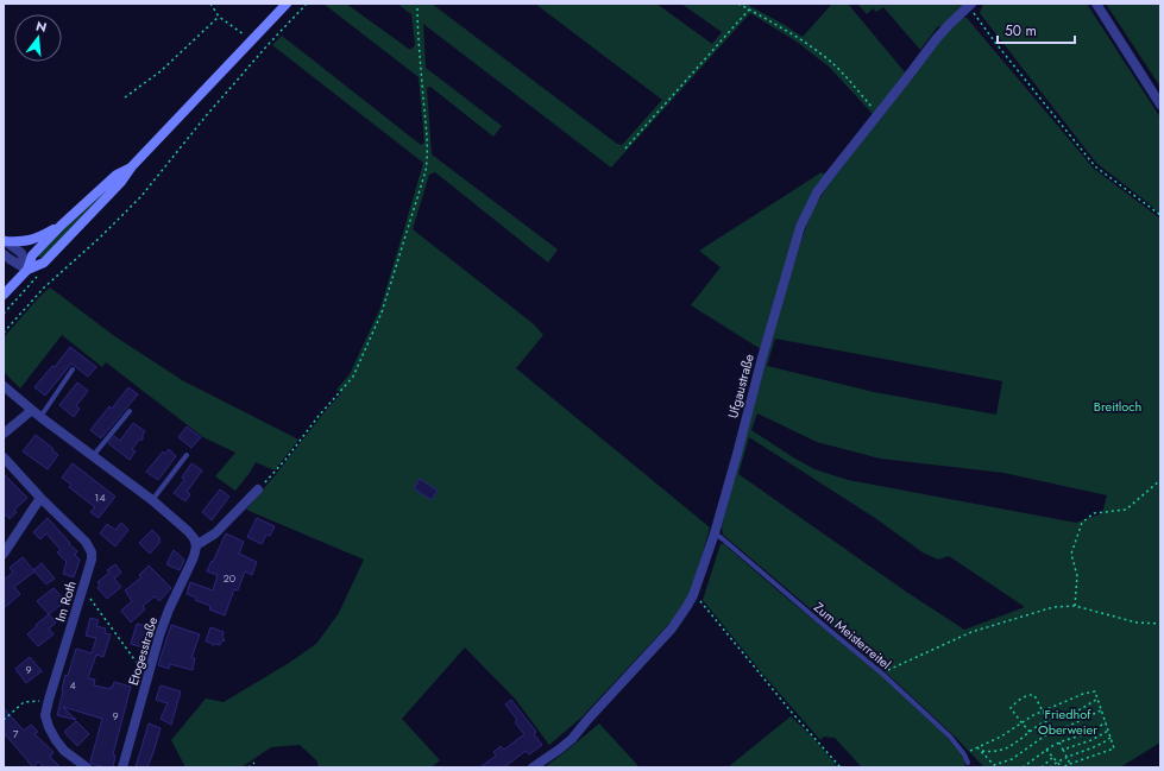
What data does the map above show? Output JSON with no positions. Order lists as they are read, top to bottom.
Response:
{
  "streets": {
    "street": ["Ufgaustraße", "Im Roth", "Etogesstraße"],
    "lane": ["Zum Meisterreitel"]
  },
  "crossings": [
    ["Ufgaustraße", "Zum Meisterreitel"]
  ],
  "parks": ["Breitloch", "Friedhof Oberweier"],
  "house_numbers": [
    "14",
    "20",
    "9",
    "4",
    "9",
    "7"
  ],
  "scale_bar": "50 m",
  "north": "top"
}
